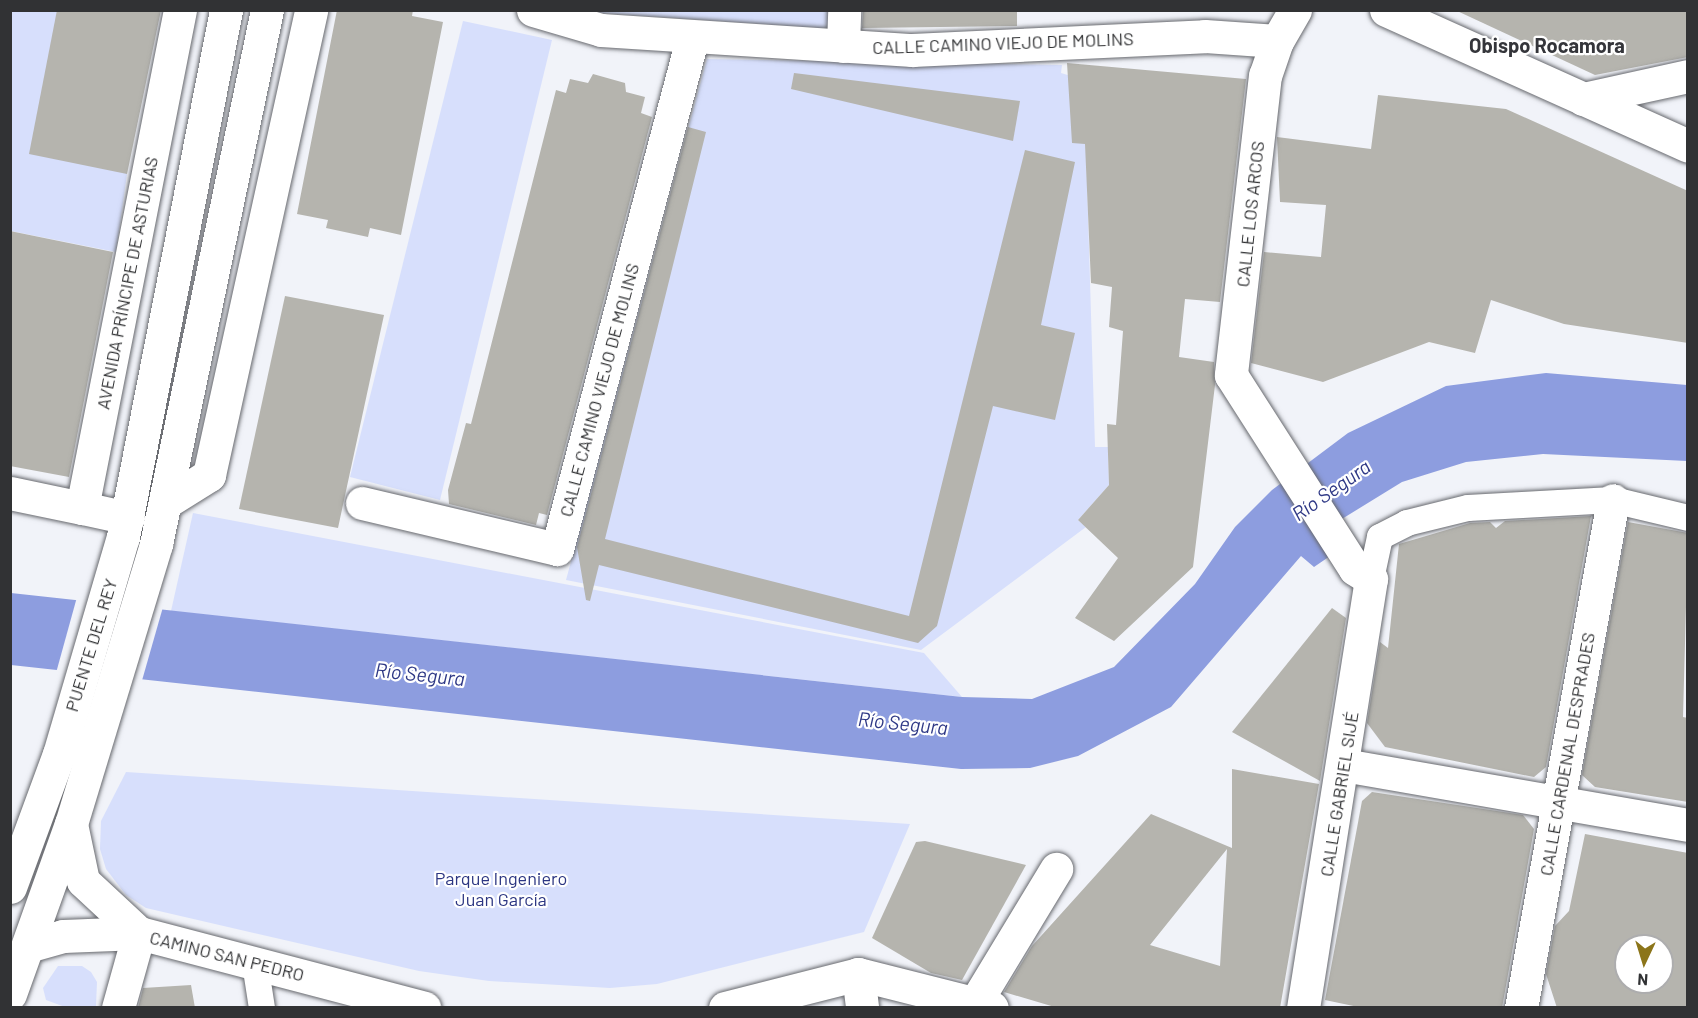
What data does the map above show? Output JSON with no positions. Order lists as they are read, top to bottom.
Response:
{
  "streets": {
    "street": [
      "CALLE CAMINO VIEJO DE MOLINS",
      "CALLE LOS ARCOS",
      "AVENIDA PRÍNCIPE DE ASTURIAS",
      "PUENTE DEL REY",
      "CALLE CARDENAL DESPRADES",
      "CALLE GABRIEL SIJÉ",
      "CAMINO SAN PEDRO"
    ]
  },
  "crossings": [
    ["CALLE CAMINO VIEJO DE MOLINS", "CALLE LOS ARCOS"],
    ["CALLE LOS ARCOS", "CALLE GABRIEL SIJÉ"]
  ],
  "districts": ["Obispo Rocamora"],
  "water": ["Río Segura"],
  "parks": ["Parque Ingeniero Juan García"],
  "north": "bottom"
}
